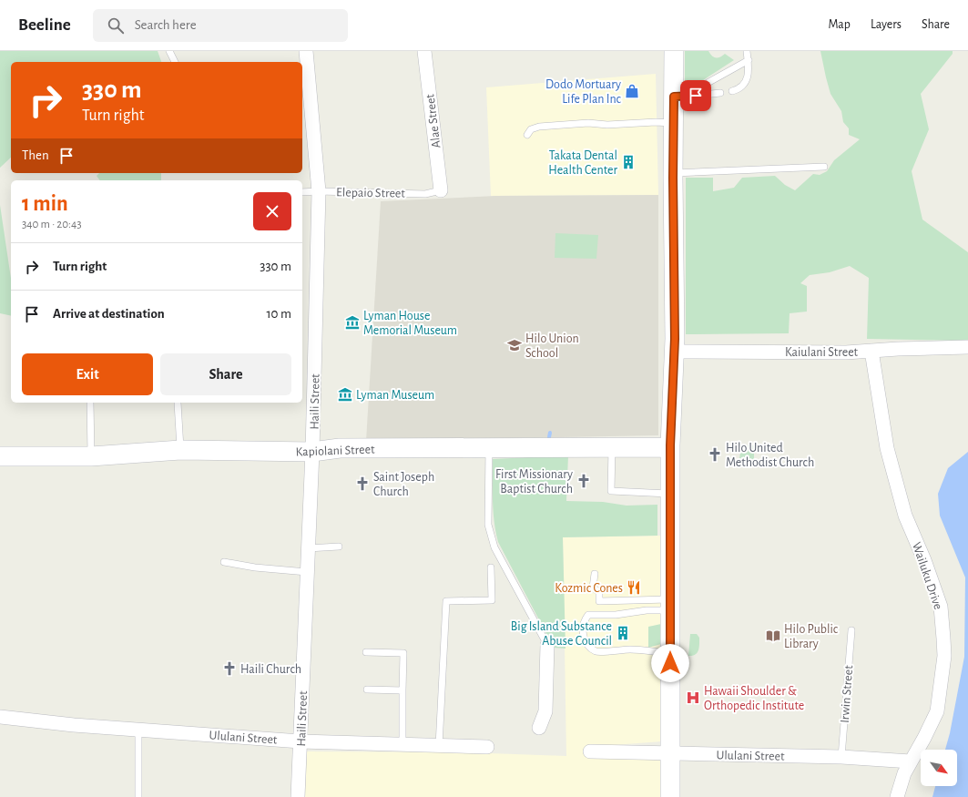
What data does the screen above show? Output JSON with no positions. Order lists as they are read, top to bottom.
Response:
{
  "streets": {
    "main road": ["Kapiolani Street"],
    "street": [
      "Alae Street",
      "Kaiulani Street",
      "Haili Street",
      "Wailuku Drive",
      "Ululani Street"
    ],
    "lane": ["Elepaio Street", "Irwin Street"]
  },
  "crossings": [
    ["Alae Street", "Elepaio Street"],
    ["Elepaio Street", "Haili Street"],
    ["Kaiulani Street", "Wailuku Drive"],
    ["Haili Street", "Kapiolani Street"],
    ["Haili Street", "Ululani Street"],
    ["Wailuku Drive", "Ululani Street"],
    ["Irwin Street", "Ululani Street"]
  ],
  "places": {
    "shop": ["Dodo Mortuary Life Plan Inc"],
    "building": ["Takata Dental Health Center", "Big Island Substance Abuse Council"],
    "museum": ["Lyman House Memorial Museum", "Lyman Museum"],
    "school or university": ["Hilo Union School"],
    "church": [
      "Hilo United Methodist Church",
      "First Missionary Baptist Church",
      "Saint Joseph Church",
      "Haili Church"
    ],
    "restaurant": ["Kozmic Cones"],
    "library": ["Hilo Public Library"],
    "hospital": ["Hawaii Shoulder & Orthopedic Institute"]
  },
  "north": "bottom right",
  "page": {
    "header": "Beeline",
    "search": "Search here",
    "nav": ["Map", "Layers", "Share"],
    "turn": ["330 m", "Turn right"],
    "then": "Then",
    "heading": ["1 min", "340 m · 20:43"],
    "list": [
      {
        "name": "Turn right",
        "value": "330 m"
      },
      {
        "name": "Arrive at destination",
        "value": "10 m"
      }
    ],
    "buttons": ["Exit", "Share"]
  }
}
